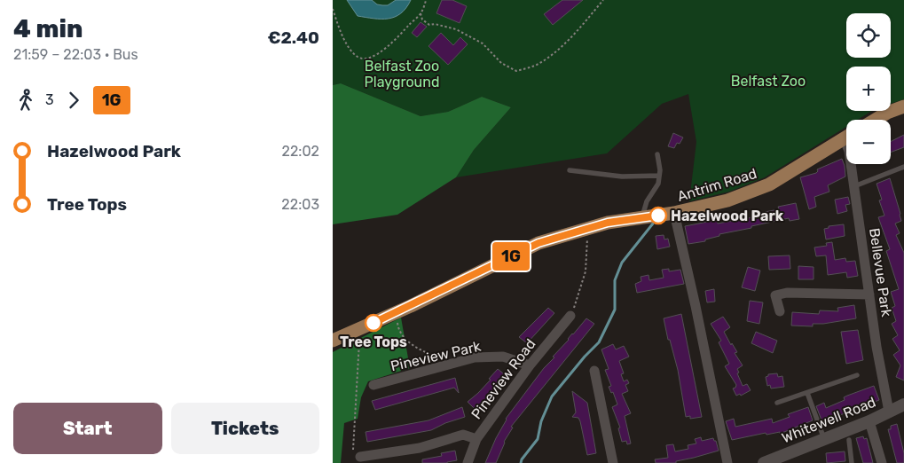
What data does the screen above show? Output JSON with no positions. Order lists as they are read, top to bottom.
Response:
{
  "streets": {
    "main road": ["Antrim Road"],
    "street": [
      "Bellevue Park",
      "Pineview Park",
      "Pineview Road",
      "Whitewell Road"
    ]
  },
  "crossings": [
    ["Bellevue Park", "Whitewell Road"],
    ["Pineview Park", "Pineview Road"]
  ],
  "parks": ["Belfast Zoo Playground", "Belfast Zoo"],
  "places": ["Hazelwood Park", "Tree Tops"],
  "lines": ["bus line 1G"],
  "page": {
    "heading": ["4 min", "21:59 – 22:03 · Bus", "€2.40"],
    "on_map": "1G",
    "map_buttons": ["+", "−"],
    "legs": ["3", "1G"],
    "list": [
      {
        "name": "Hazelwood Park",
        "value": "22:02"
      },
      {
        "name": "Tree Tops",
        "value": "22:03"
      }
    ],
    "buttons": ["Start", "Tickets"]
  }
}
